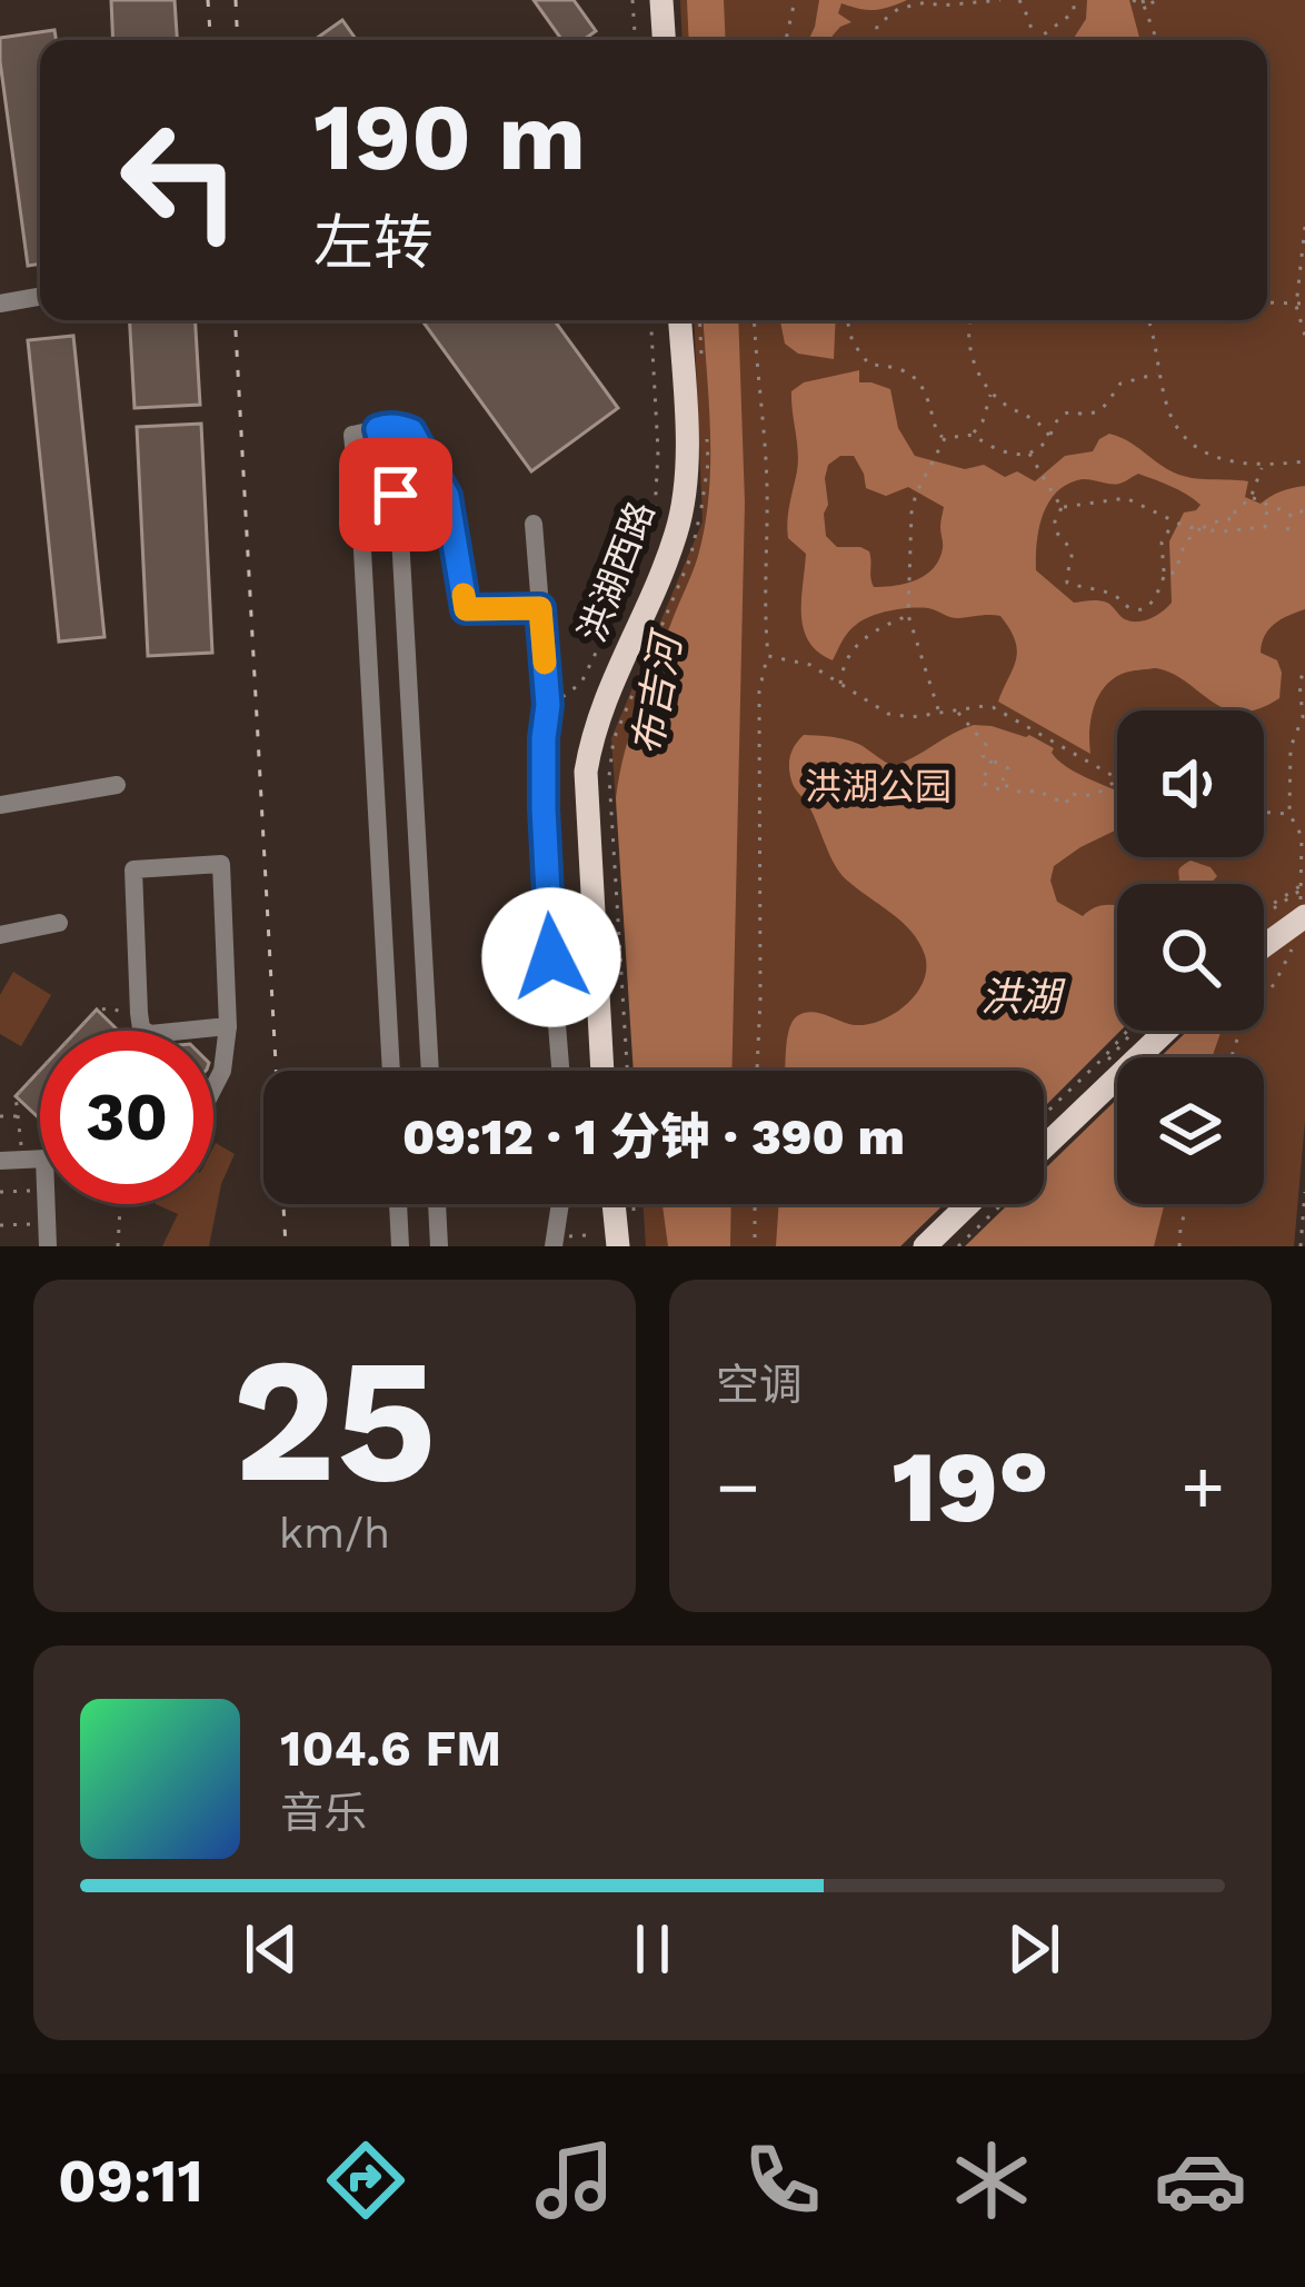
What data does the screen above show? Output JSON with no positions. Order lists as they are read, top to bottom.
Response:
{
  "streets": {
    "main road": ["洪湖西路"]
  },
  "water": ["布吉河", "洪湖"],
  "parks": ["洪湖公园"],
  "page": {
    "turn": ["190 m", "左转"],
    "limit": "30",
    "trip": "09:12 · 1 分钟 · 390 m",
    "tile": [
      ["25", "km/h"],
      "空调"
    ],
    "heat": ["−", "19°", "+"],
    "song": ["104.6 FM", "音乐"],
    "tabs": "09:11"
  }
}
